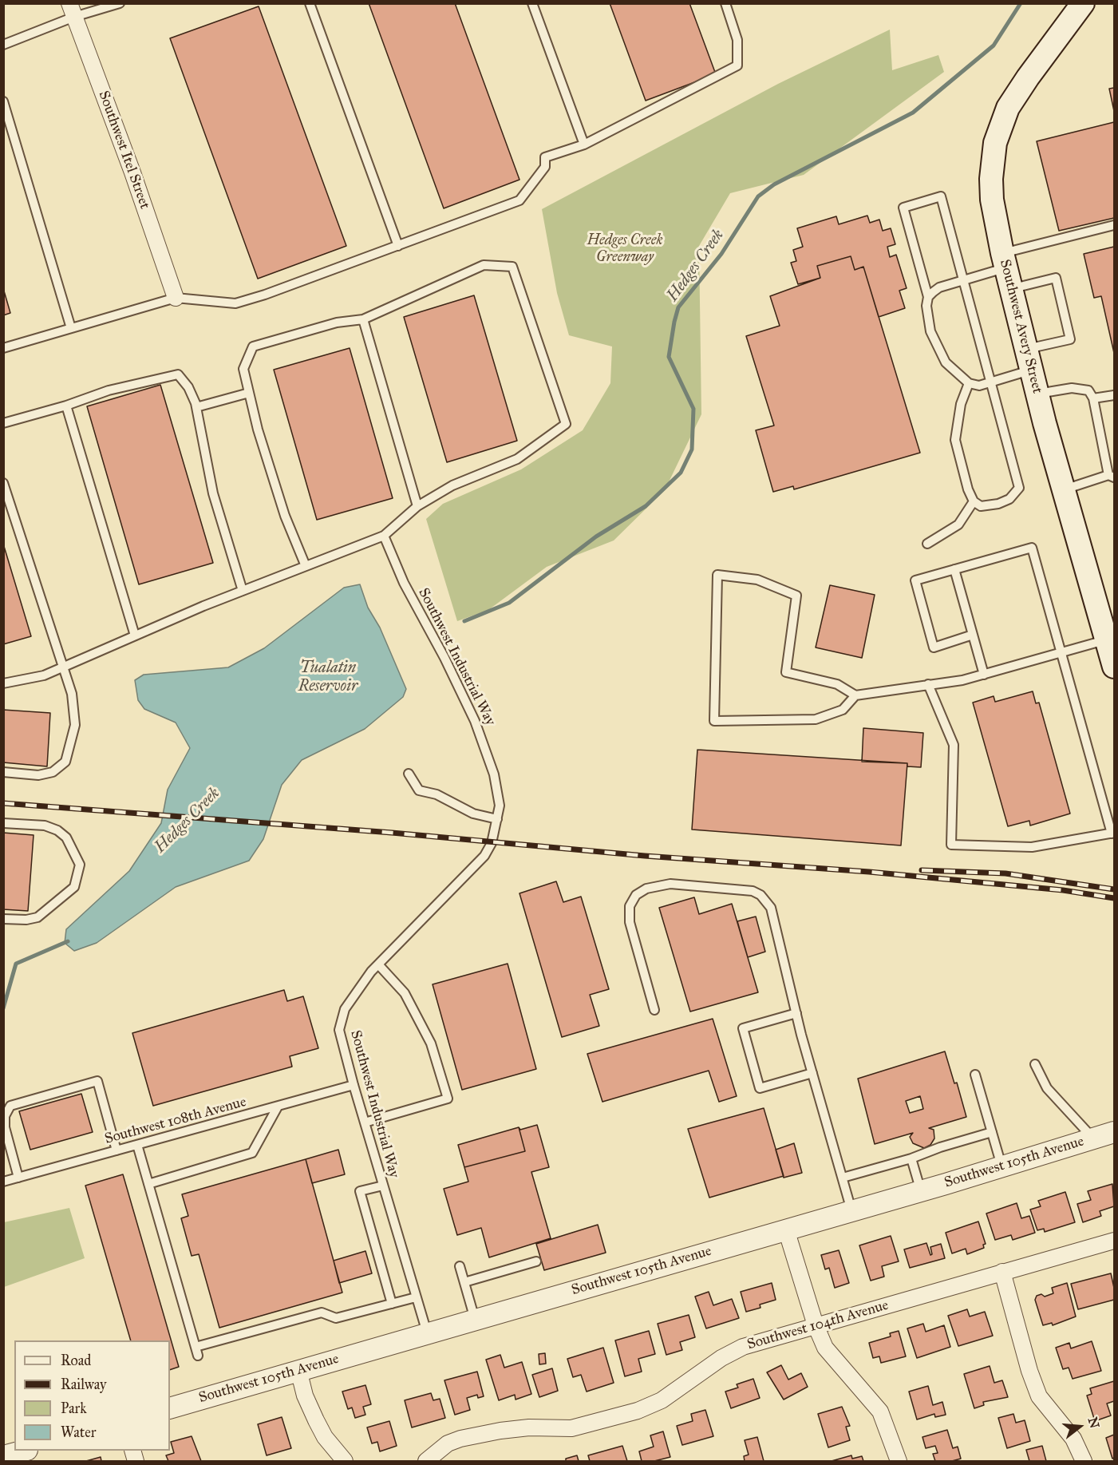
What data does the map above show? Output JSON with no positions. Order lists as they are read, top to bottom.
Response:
{
  "streets": {
    "main road": ["Southwest Avery Street"],
    "street": ["Southwest Itel Street", "Southwest 105th Avenue", "Southwest 104th Avenue"],
    "lane": ["Southwest Industrial Way", "Southwest 108th Avenue"]
  },
  "crossings": [
    ["Southwest Industrial Way", "Southwest 108th Avenue"],
    ["Southwest Industrial Way", "Southwest 105th Avenue"]
  ],
  "water": ["Hedges Creek", "Tualatin Reservoir"],
  "parks": ["Hedges Creek Greenway"],
  "legend": [
    "Road",
    "Railway",
    "Park",
    "Water"
  ],
  "north": "right"
}
